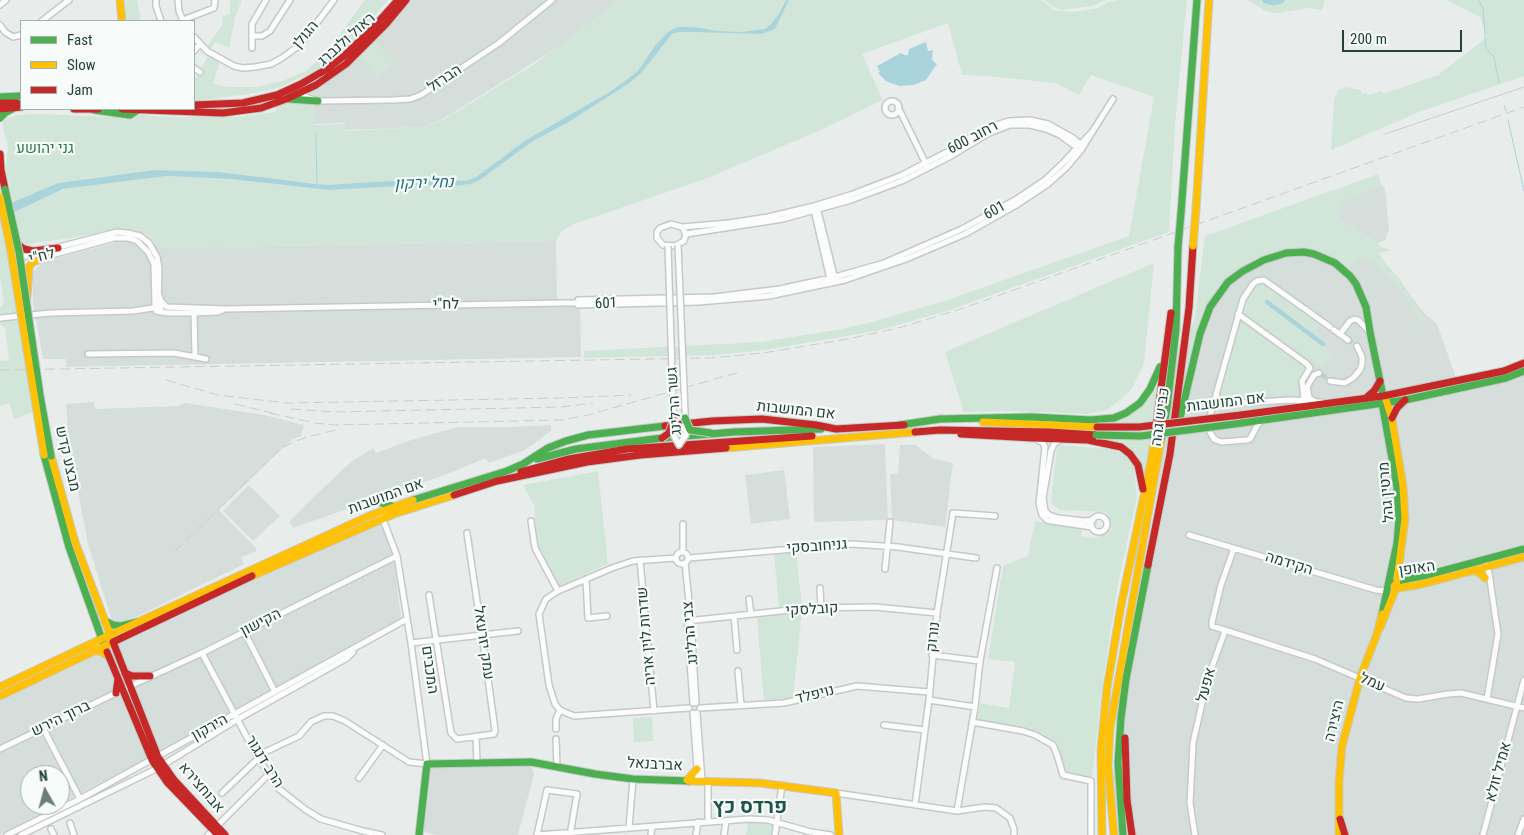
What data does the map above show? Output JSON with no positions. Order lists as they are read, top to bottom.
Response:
{
  "streets": {
    "main road": [
      "ראול ולנברג",
      "אם המושבות",
      "כביש גהה",
      "מבצע קדש",
      "מרטין גהל",
      "האופן",
      "המכבים",
      "היצירה",
      "אברבנאל",
      "אבוחצירא"
    ],
    "street": [
      "הגולן",
      "הברזל",
      "רחוב 600",
      "601",
      "לח\"י",
      "גשר הרלינג",
      "גניחובסקי",
      "הקידמה",
      "קובלסקי",
      "הקישון",
      "צבי הרלינג",
      "שדרות לוין אריה",
      "נורוק",
      "עמק יזרעאל",
      "עמל",
      "אפעל",
      "נויפלד",
      "ברוך הירש",
      "הירקון",
      "הרב דנגור",
      "אמיל זולא"
    ]
  },
  "crossings": [
    ["רחוב 600", "601"],
    ["רחוב 600", "גשר הרלינג"],
    ["601", "לח\"י"],
    ["לח\"י", "מבצע קדש"],
    ["אם המושבות", "מבצע קדש"],
    ["אם המושבות", "מרטין גהל"],
    ["אם המושבות", "המכבים"],
    ["כביש גהה", "מרטין גהל"],
    ["מבצע קדש", "הקישון"],
    ["מבצע קדש", "ברוך הירש"],
    ["מבצע קדש", "הירקון"],
    ["מבצע קדש", "אבוחצירא"],
    ["מרטין גהל", "הקידמה"],
    ["מרטין גהל", "האופן"],
    ["מרטין גהל", "היצירה"],
    ["גניחובסקי", "צבי הרלינג"],
    ["גניחובסקי", "נורוק"],
    ["הקידמה", "האופן"],
    ["הקידמה", "היצירה"],
    ["האופן", "היצירה"],
    ["קובלסקי", "צבי הרלינג"],
    ["קובלסקי", "נורוק"],
    ["הקישון", "המכבים"],
    ["הקישון", "ברוך הירש"],
    ["הקישון", "הרב דנגור"],
    ["צבי הרלינג", "נויפלד"],
    ["צבי הרלינג", "אברבנאל"],
    ["שדרות לוין אריה", "נויפלד"],
    ["נורוק", "נויפלד"],
    ["נורוק", "אברבנאל"],
    ["המכבים", "הירקון"],
    ["המכבים", "אברבנאל"],
    ["עמל", "אפעל"],
    ["עמל", "היצירה"],
    ["עמל", "אמיל זולא"],
    ["הירקון", "הרב דנגור"],
    ["הירקון", "אבוחצירא"],
    ["הרב דנגור", "אברבנאל"]
  ],
  "districts": ["פרדס כץ"],
  "water": ["נחל ירקון"],
  "parks": ["גני יהושע"],
  "legend": ["Fast", "Slow", "Jam"],
  "scale_bar": "200 m",
  "north": "top"
}
